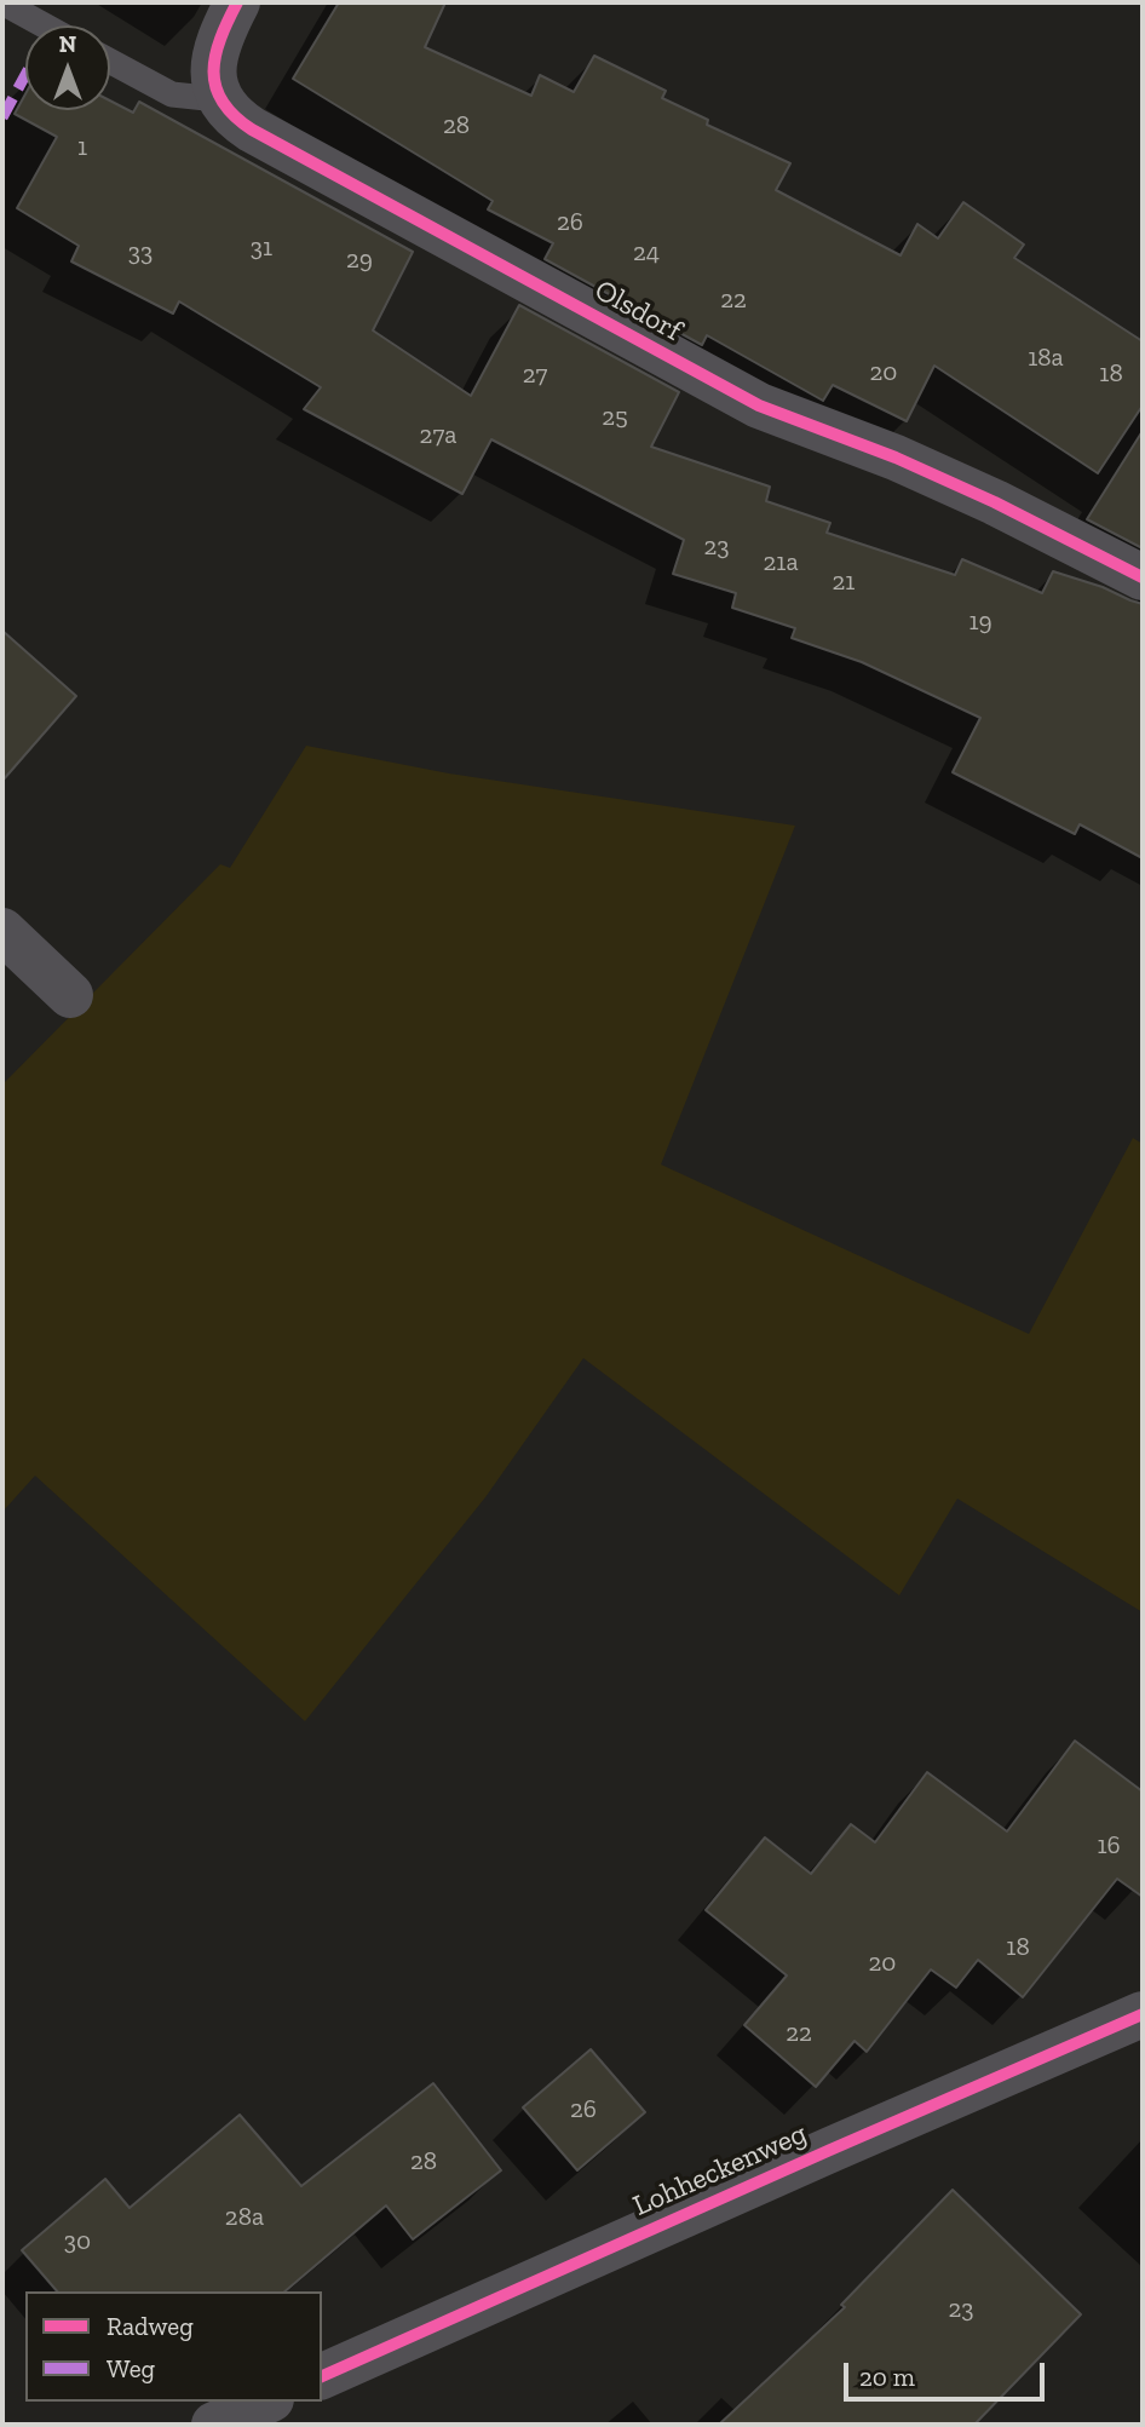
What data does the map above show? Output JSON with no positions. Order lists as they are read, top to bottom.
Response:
{
  "streets": {
    "street": ["Olsdorf", "Lohheckenweg"]
  },
  "house_numbers": [
    "28",
    "1",
    "26",
    "31",
    "33",
    "24",
    "29",
    "22",
    "18a",
    "20",
    "18",
    "27",
    "25",
    "27a",
    "23",
    "21a",
    "21",
    "19",
    "16",
    "18",
    "20",
    "22",
    "26",
    "28",
    "28a",
    "30",
    "23"
  ],
  "legend": ["Radweg", "Weg"],
  "scale_bar": "20 m",
  "north": "top"
}
